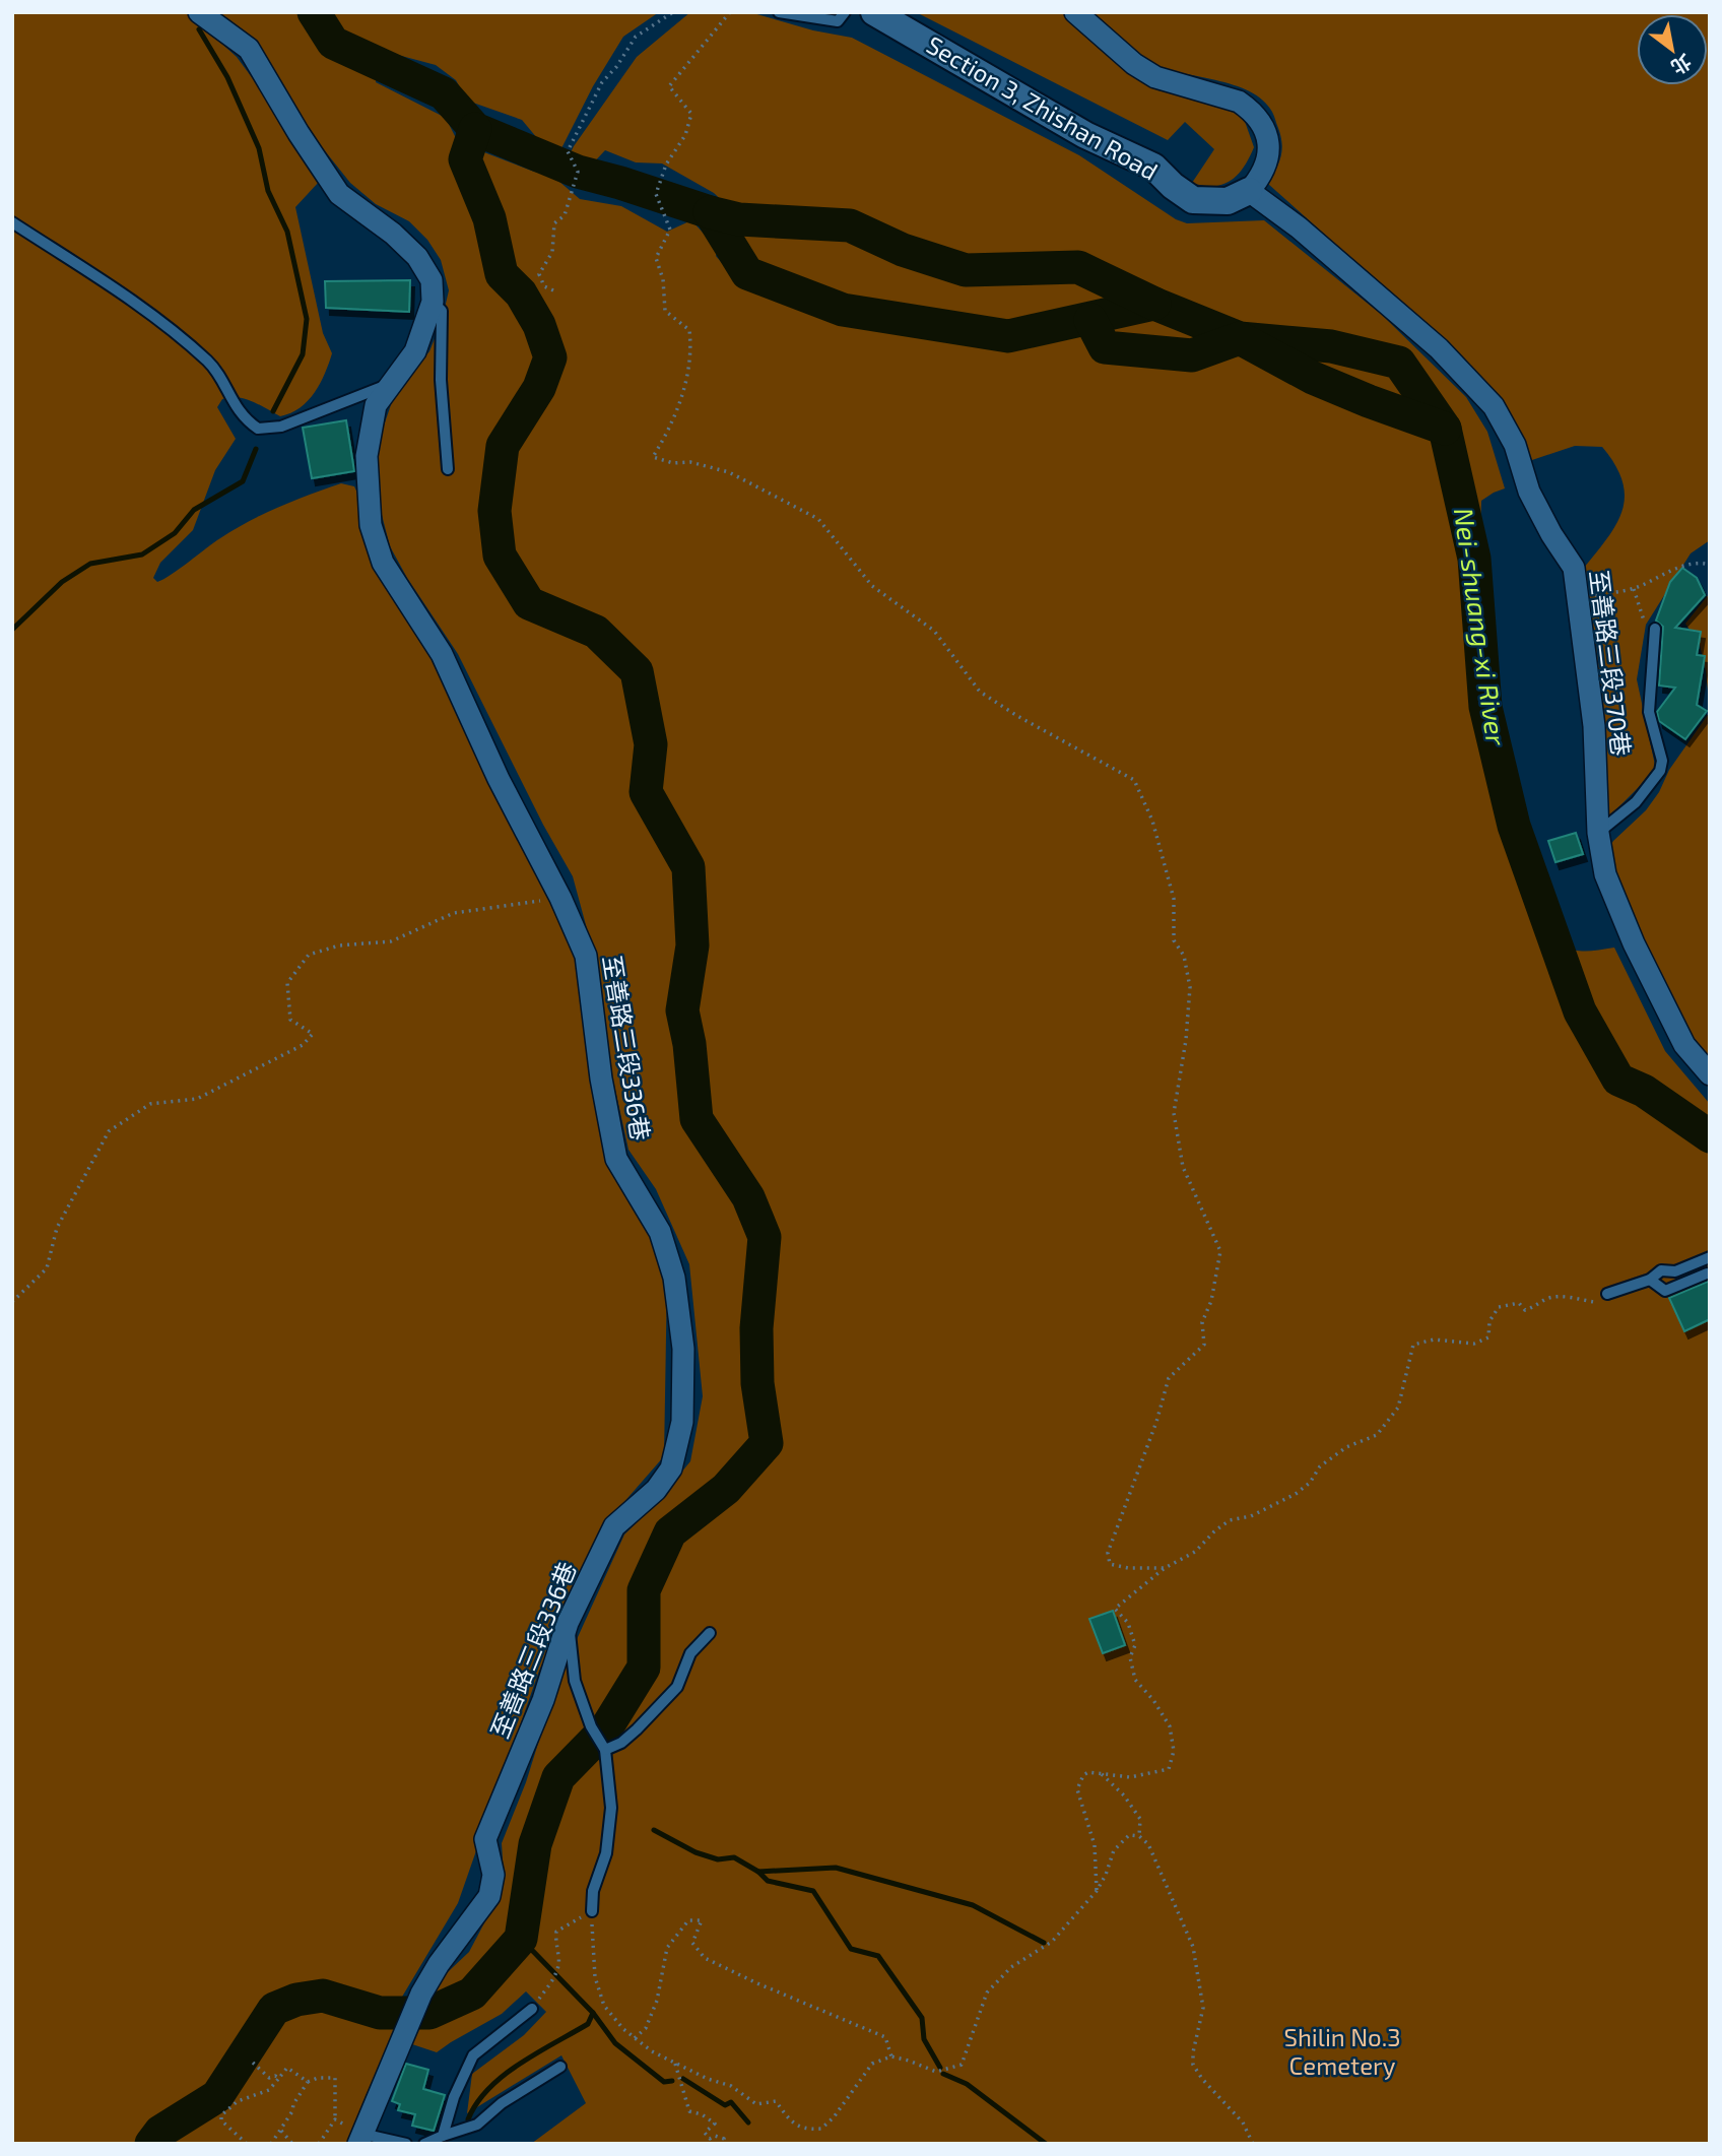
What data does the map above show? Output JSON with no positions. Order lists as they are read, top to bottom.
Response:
{
  "streets": {
    "street": ["Section 3, Zhishan Road", "至善路三段370巷", "至善路三段336巷"]
  },
  "crossings": [
    ["Section 3, Zhishan Road", "至善路三段370巷"]
  ],
  "water": ["Nei-shuang-xi River"],
  "parks": ["Shilin No.3 Cemetery"],
  "north": "bottom right"
}
